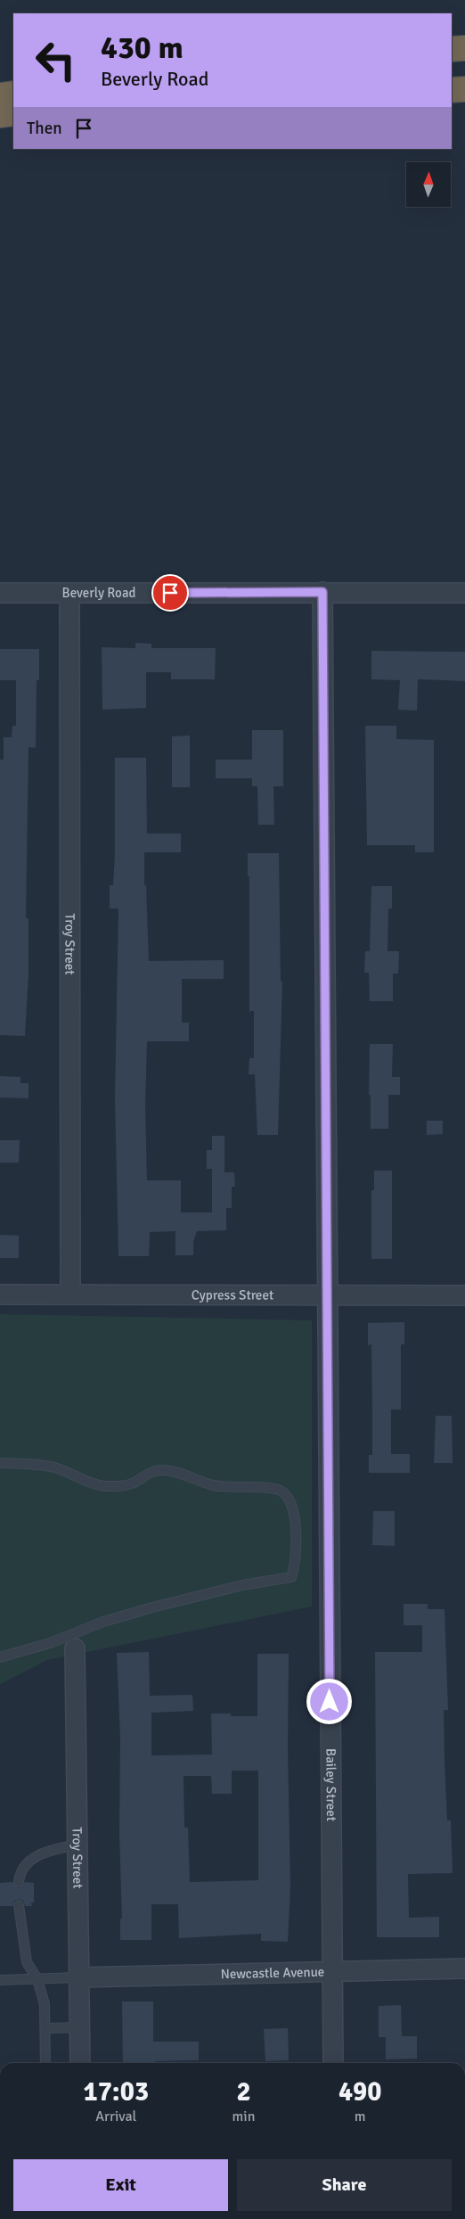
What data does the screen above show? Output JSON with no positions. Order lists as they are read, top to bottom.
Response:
{
  "streets": {
    "street": [
      "Beverly Road",
      "Troy Street",
      "Cypress Street",
      "Bailey Street",
      "Newcastle Avenue"
    ]
  },
  "crossings": [
    ["Beverly Road", "Troy Street"],
    ["Beverly Road", "Bailey Street"],
    ["Troy Street", "Cypress Street"],
    ["Troy Street", "Newcastle Avenue"],
    ["Cypress Street", "Bailey Street"],
    ["Bailey Street", "Newcastle Avenue"]
  ],
  "north": "top",
  "page": {
    "turn": ["430 m", "Beverly Road"],
    "then": "Then",
    "eta": [
      "17:03",
      "Arrival",
      "2",
      "min",
      "490",
      "m"
    ],
    "buttons": ["Exit", "Share"]
  }
}
